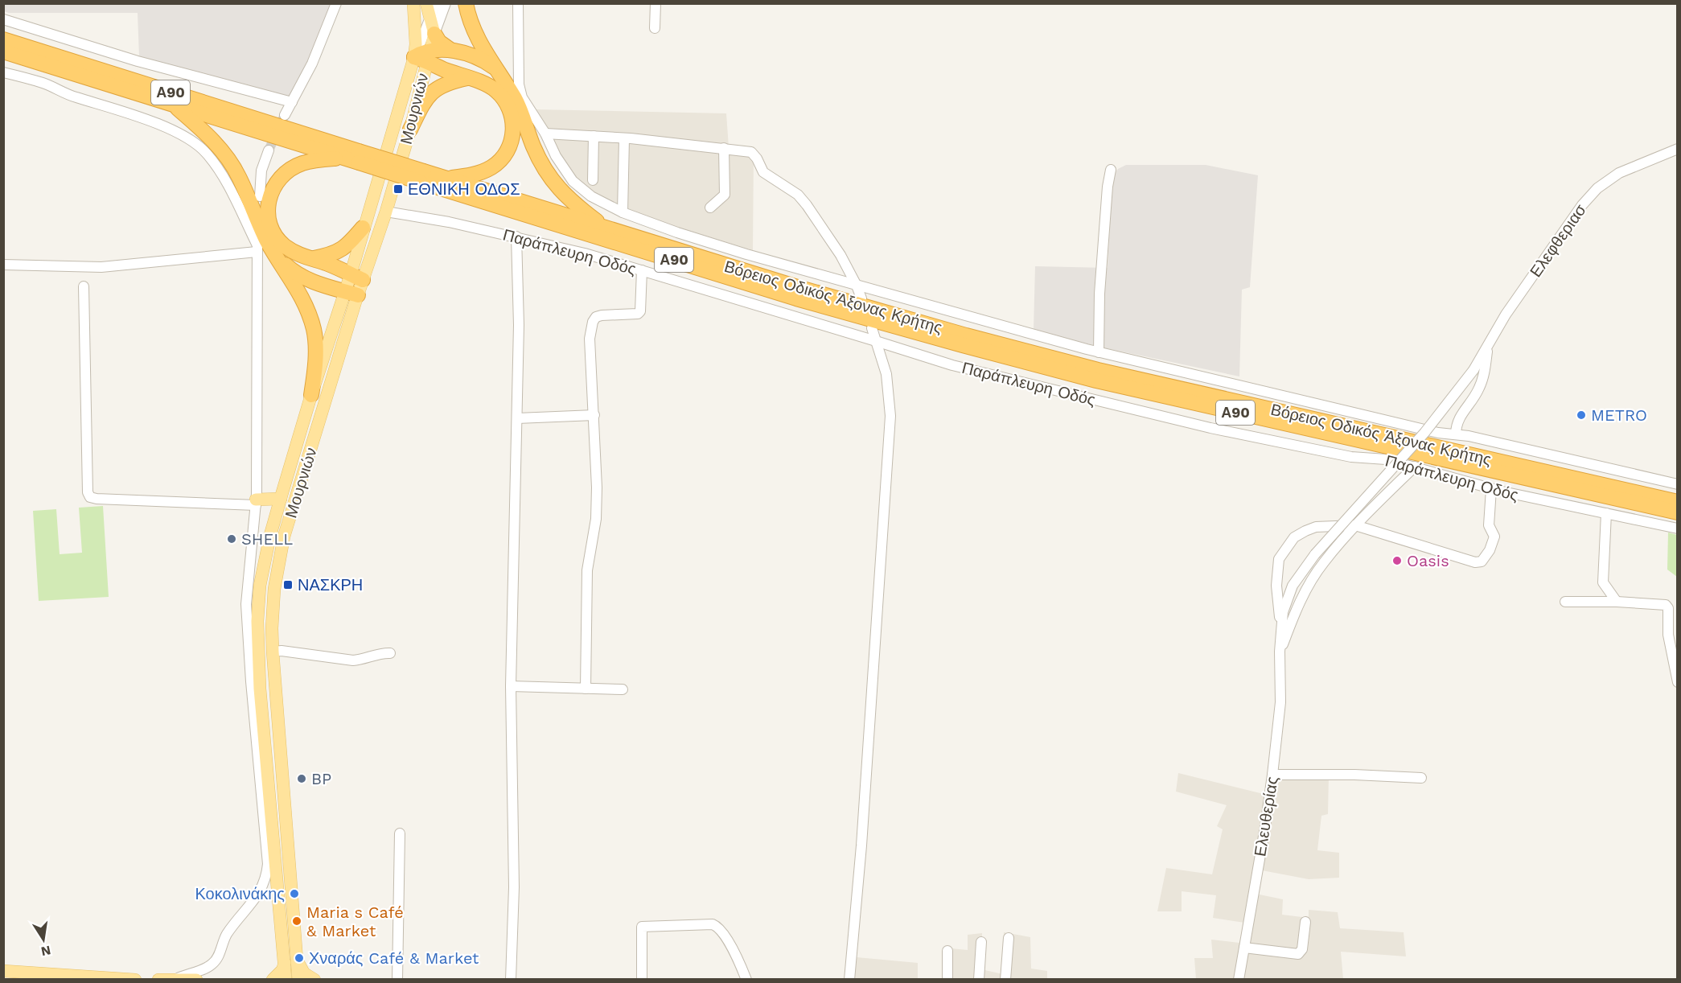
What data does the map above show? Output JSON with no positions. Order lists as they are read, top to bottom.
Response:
{
  "streets": {
    "highway": ["Α90", "Βόρειος Οδικός Άξονας Κρήτης"],
    "main road": ["Μουρνιών"],
    "street": ["Ελεφθεριασ", "Παράπλευρη Οδός", "Ελευθερίας"]
  },
  "crossings": [
    ["Μουρνιών", "Παράπλευρη Οδός"],
    ["Ελεφθεριασ", "Ελευθερίας"]
  ],
  "places": {
    "transit": ["ΕΘΝΙΚΗ ΟΔΟΣ", "ΝΑΣΚΡΗ"],
    "other": [
      "METRO",
      "SHELL",
      "Oasis",
      "BP",
      "Κοκολινάκης",
      "Maria s Café & Market",
      "Χναράς Café & Market"
    ]
  },
  "north": "bottom"
}
